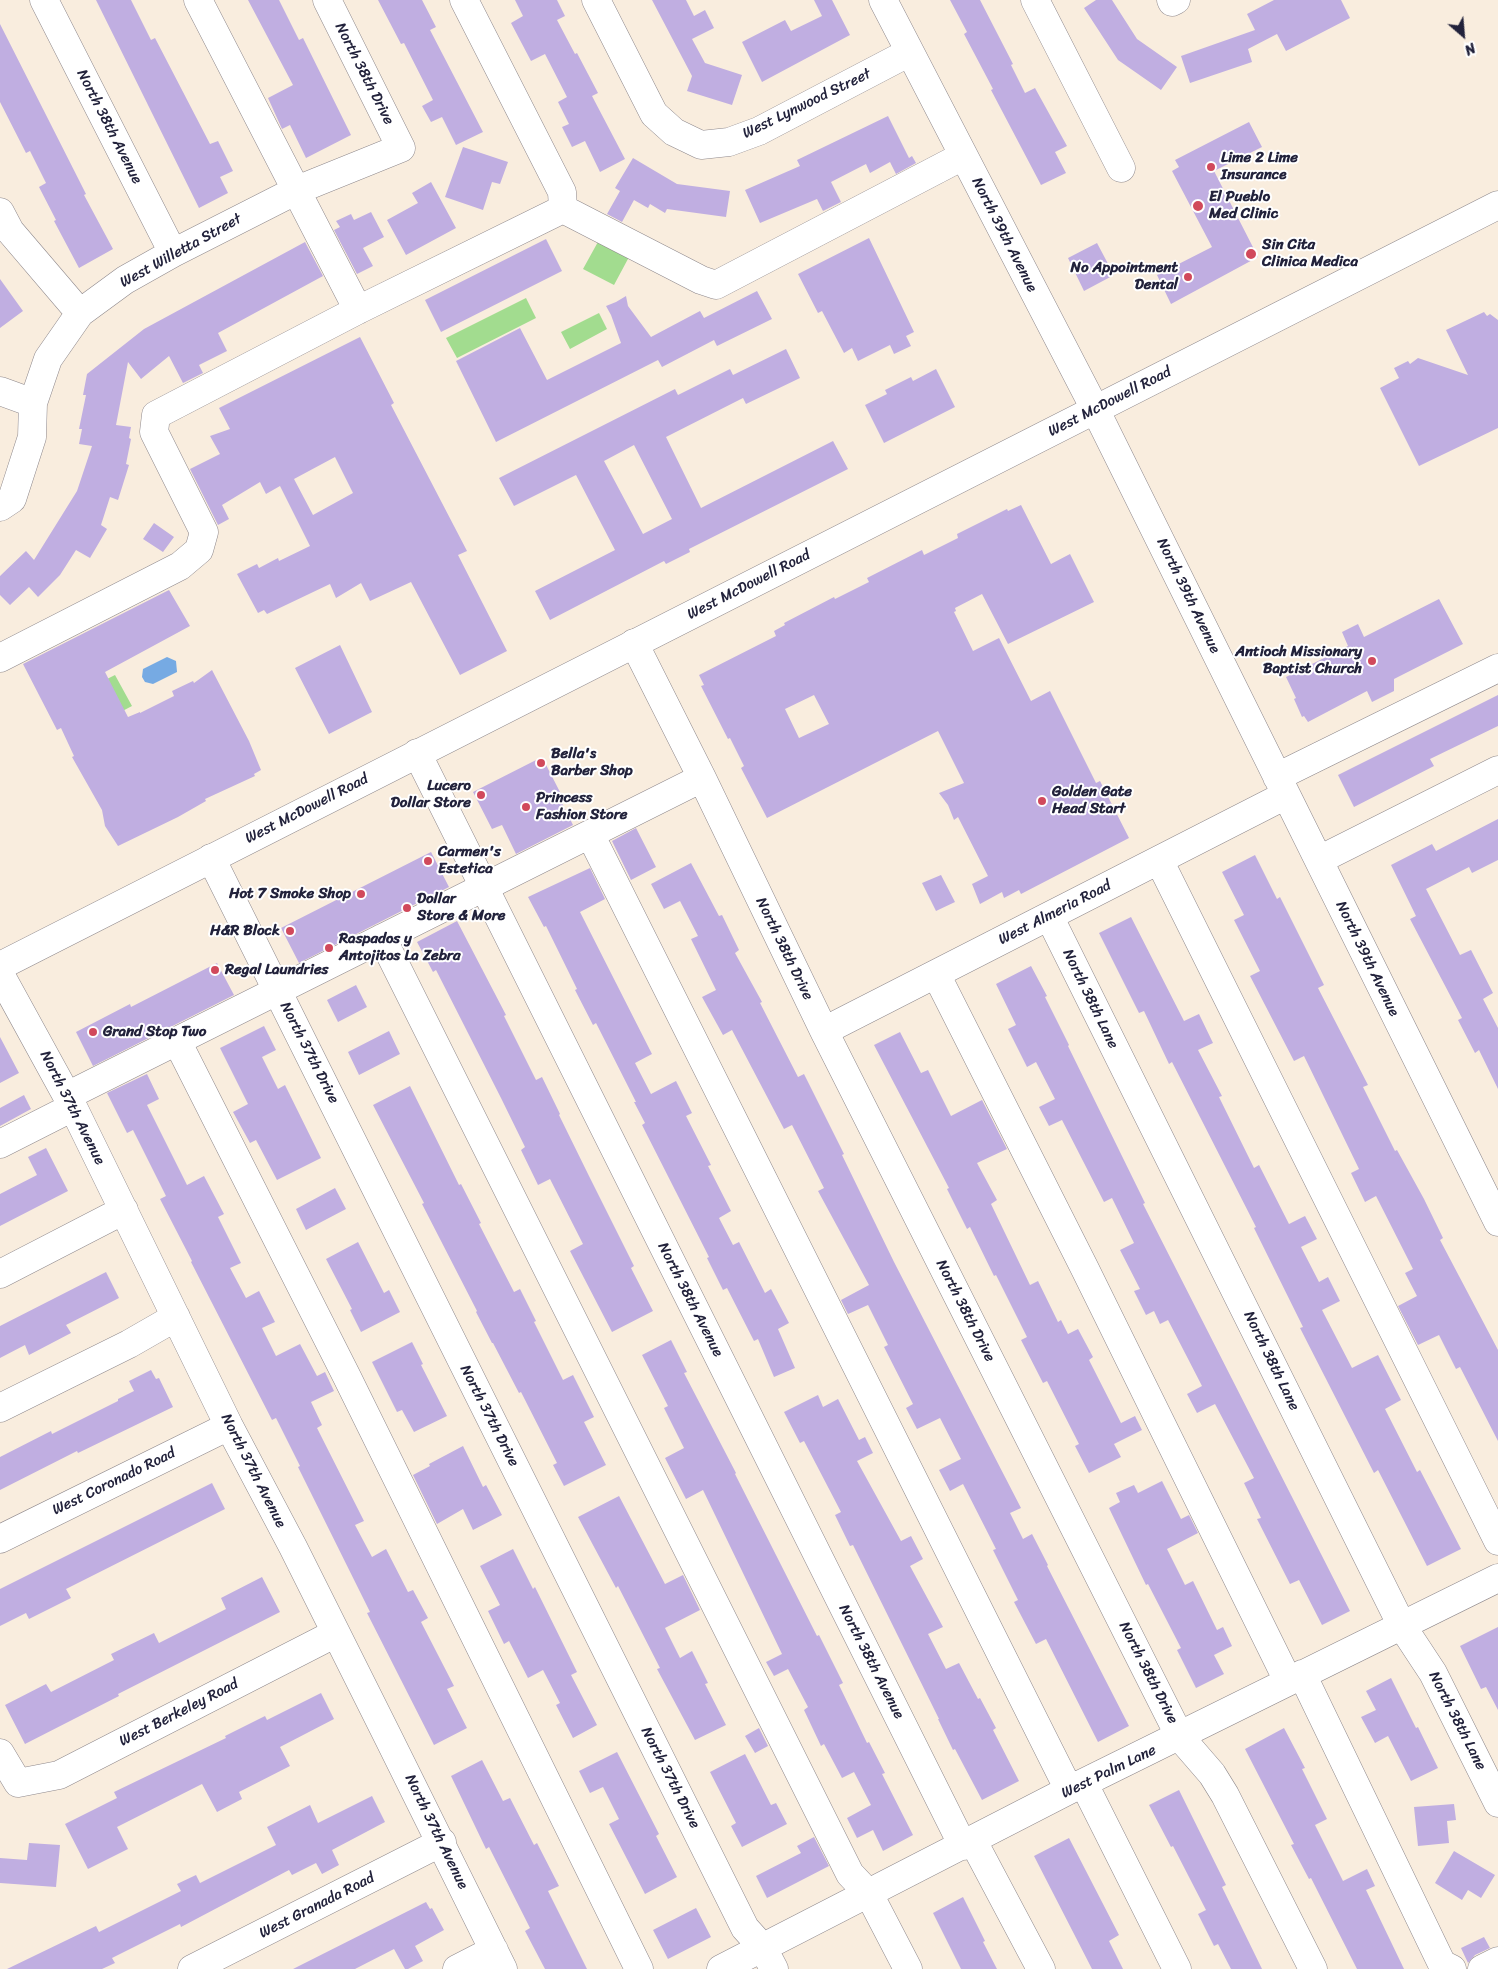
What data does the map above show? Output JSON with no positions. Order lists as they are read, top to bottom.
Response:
{
  "streets": {
    "street": [
      "North 38th Drive",
      "West Lynwood Street",
      "North 38th Avenue",
      "North 39th Avenue",
      "West Willetta Street",
      "West McDowell Road",
      "West Almeria Road",
      "North 38th Lane",
      "North 37th Drive",
      "North 37th Avenue",
      "West Coronado Road",
      "West Berkeley Road",
      "West Palm Lane",
      "West Granada Road"
    ]
  },
  "crossings": [
    ["North 38th Drive", "West Willetta Street"],
    ["North 38th Drive", "West McDowell Road"],
    ["North 38th Drive", "West Almeria Road"],
    ["North 38th Drive", "West Palm Lane"],
    ["West Lynwood Street", "North 39th Avenue"],
    ["North 38th Avenue", "West Willetta Street"],
    ["North 38th Avenue", "West McDowell Road"],
    ["North 38th Avenue", "West Palm Lane"],
    ["North 39th Avenue", "West McDowell Road"],
    ["North 39th Avenue", "West Almeria Road"],
    ["West McDowell Road", "North 37th Drive"],
    ["West Almeria Road", "North 38th Lane"],
    ["North 38th Lane", "West Palm Lane"],
    ["North 37th Drive", "West Palm Lane"],
    ["North 37th Avenue", "West Coronado Road"],
    ["North 37th Avenue", "West Berkeley Road"],
    ["North 37th Avenue", "West Granada Road"]
  ],
  "places": [
    "Lime 2 Lime Insurance",
    "El Pueblo Med Clinic",
    "Sin Cita Clinica Medica",
    "No Appointment Dental",
    "Antioch Missionary Baptist Church",
    "Bella's Barber Shop",
    "Lucero Dollar Store",
    "Golden Gate Head Start",
    "Princess Fashion Store",
    "Carmen's Estetica",
    "Hot 7 Smoke Shop",
    "Dollar Store & More",
    "H&R Block",
    "Raspados y Antojitos La Zebra",
    "Regal Laundries",
    "Grand Stop Two"
  ],
  "north": "bottom right"
}
